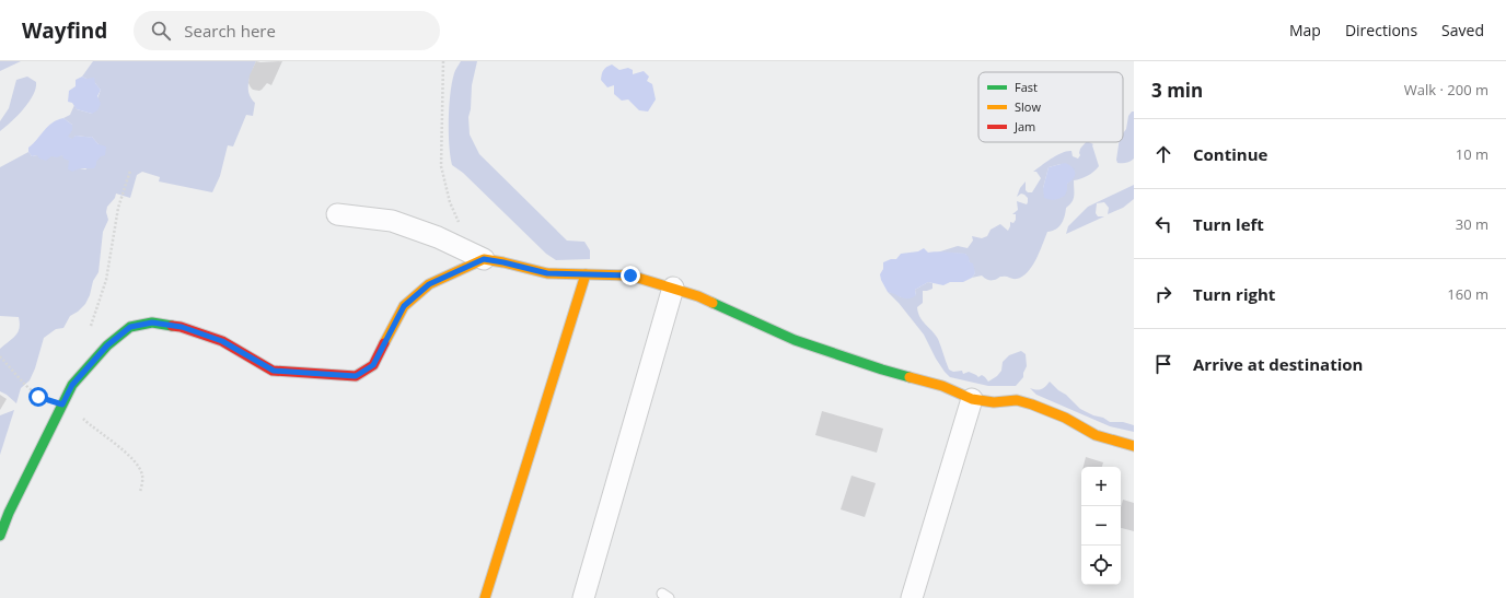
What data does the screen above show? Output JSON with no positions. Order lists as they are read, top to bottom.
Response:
{
  "legend": ["Fast", "Slow", "Jam"],
  "page": {
    "header": "Wayfind",
    "search": "Search here",
    "nav": ["Map", "Directions", "Saved"],
    "heading": ["3 min", "Walk · 200 m"],
    "list": [
      ["Continue", "10 m"],
      ["Turn left", "30 m"],
      ["Turn right", "160 m"],
      "Arrive at destination"
    ],
    "map_buttons": ["+", "−"]
  }
}
